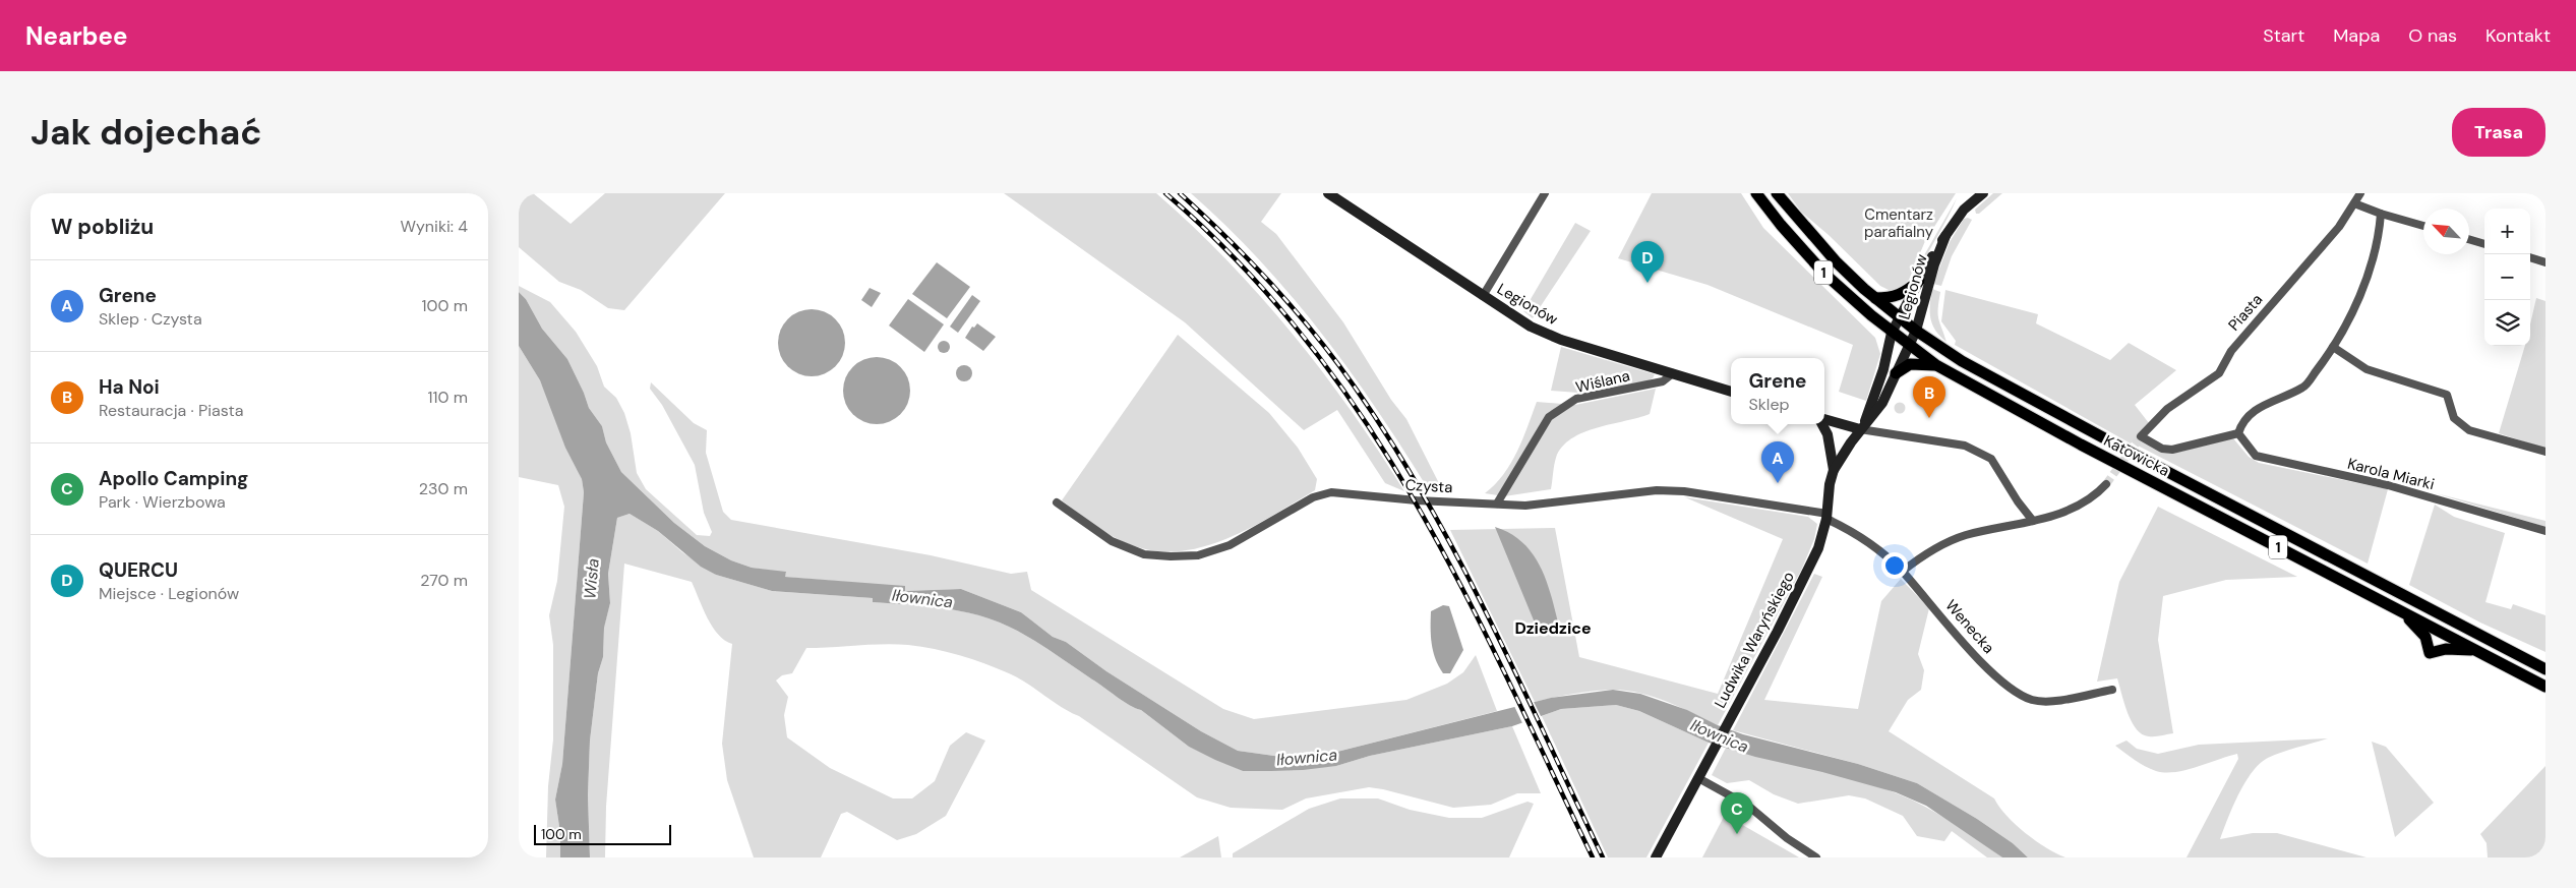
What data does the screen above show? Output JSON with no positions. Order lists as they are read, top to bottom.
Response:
{
  "streets": {
    "main road": ["1", "Katowicka"],
    "street": [
      "Legionów",
      "Piasta",
      "Wiślana",
      "Karola Miarki",
      "Czysta",
      "Wenecka",
      "Ludwika Waryńskiego"
    ]
  },
  "crossings": [
    ["Legionów", "Wiślana"],
    ["Legionów", "Katowicka"],
    ["Legionów", "Ludwika Waryńskiego"],
    ["Piasta", "Karola Miarki"],
    ["Wiślana", "Czysta"],
    ["Czysta", "Wenecka"],
    ["Czysta", "Ludwika Waryńskiego"],
    ["Wenecka", "Ludwika Waryńskiego"]
  ],
  "districts": ["Dziedzice"],
  "water": ["Wisła", "Iłownica"],
  "parks": ["Cmentarz parafialny"],
  "scale_bar": "100 m",
  "north": "top left",
  "page": {
    "header": "Nearbee",
    "nav": [
      "Start",
      "Mapa",
      "O nas",
      "Kontakt"
    ],
    "buttons": "Trasa",
    "title": "Jak dojechać",
    "heading": ["W pobliżu", "Wyniki: 4"],
    "map_buttons": ["+", "−"],
    "pins": [
      "D",
      "B",
      "A",
      "C"
    ],
    "list": [
      {
        "mark": "A",
        "name": "Grene",
        "note": "Sklep · Czysta",
        "value": "100 m"
      },
      {
        "mark": "B",
        "name": "Ha Noi",
        "note": "Restauracja · Piasta",
        "value": "110 m"
      },
      {
        "mark": "C",
        "name": "Apollo Camping",
        "note": "Park · Wierzbowa",
        "value": "230 m"
      },
      {
        "mark": "D",
        "name": "QUERCU",
        "note": "Miejsce · Legionów",
        "value": "270 m"
      }
    ],
    "popup": ["Grene", "Sklep"],
    "scale": "100 m"
  }
}
